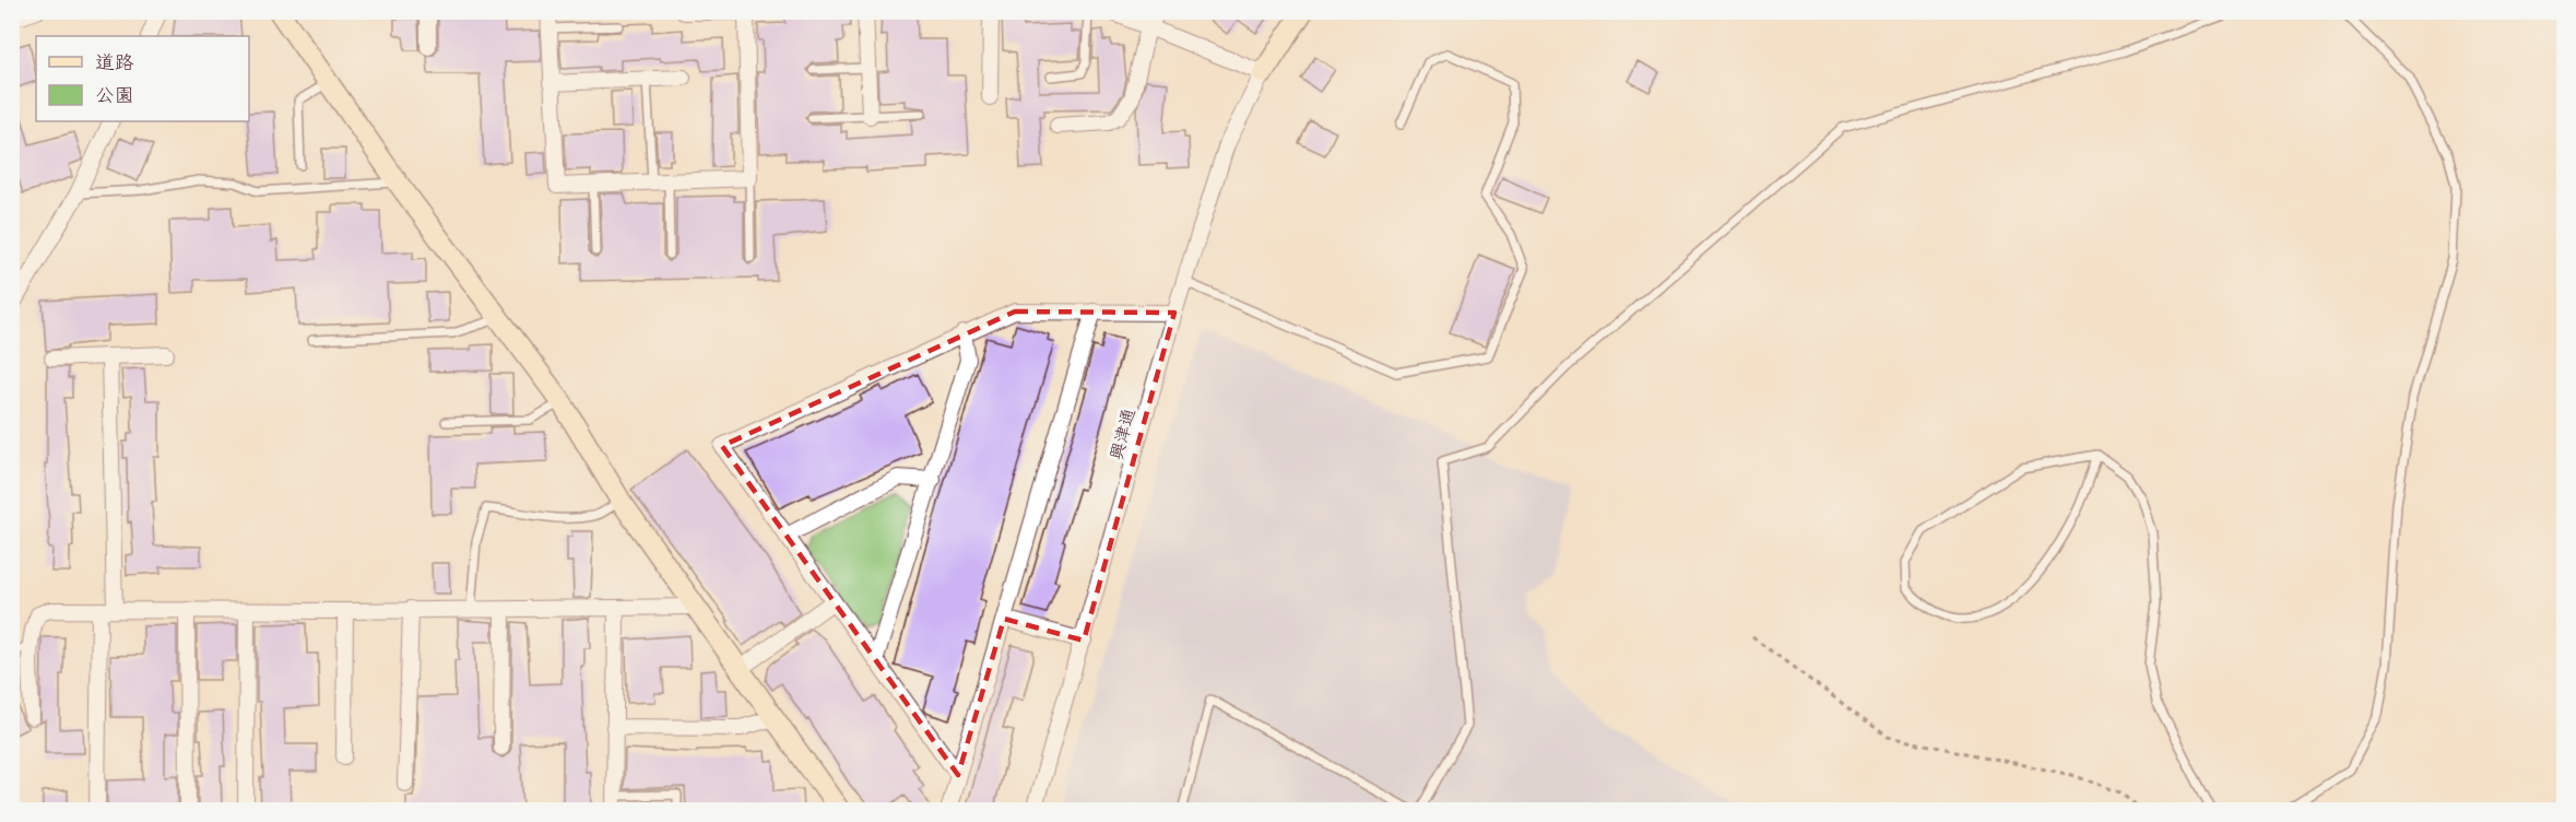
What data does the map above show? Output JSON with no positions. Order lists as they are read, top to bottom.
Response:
{
  "streets": {
    "street": ["興津通"]
  },
  "legend": ["道路", "公園"]
}
